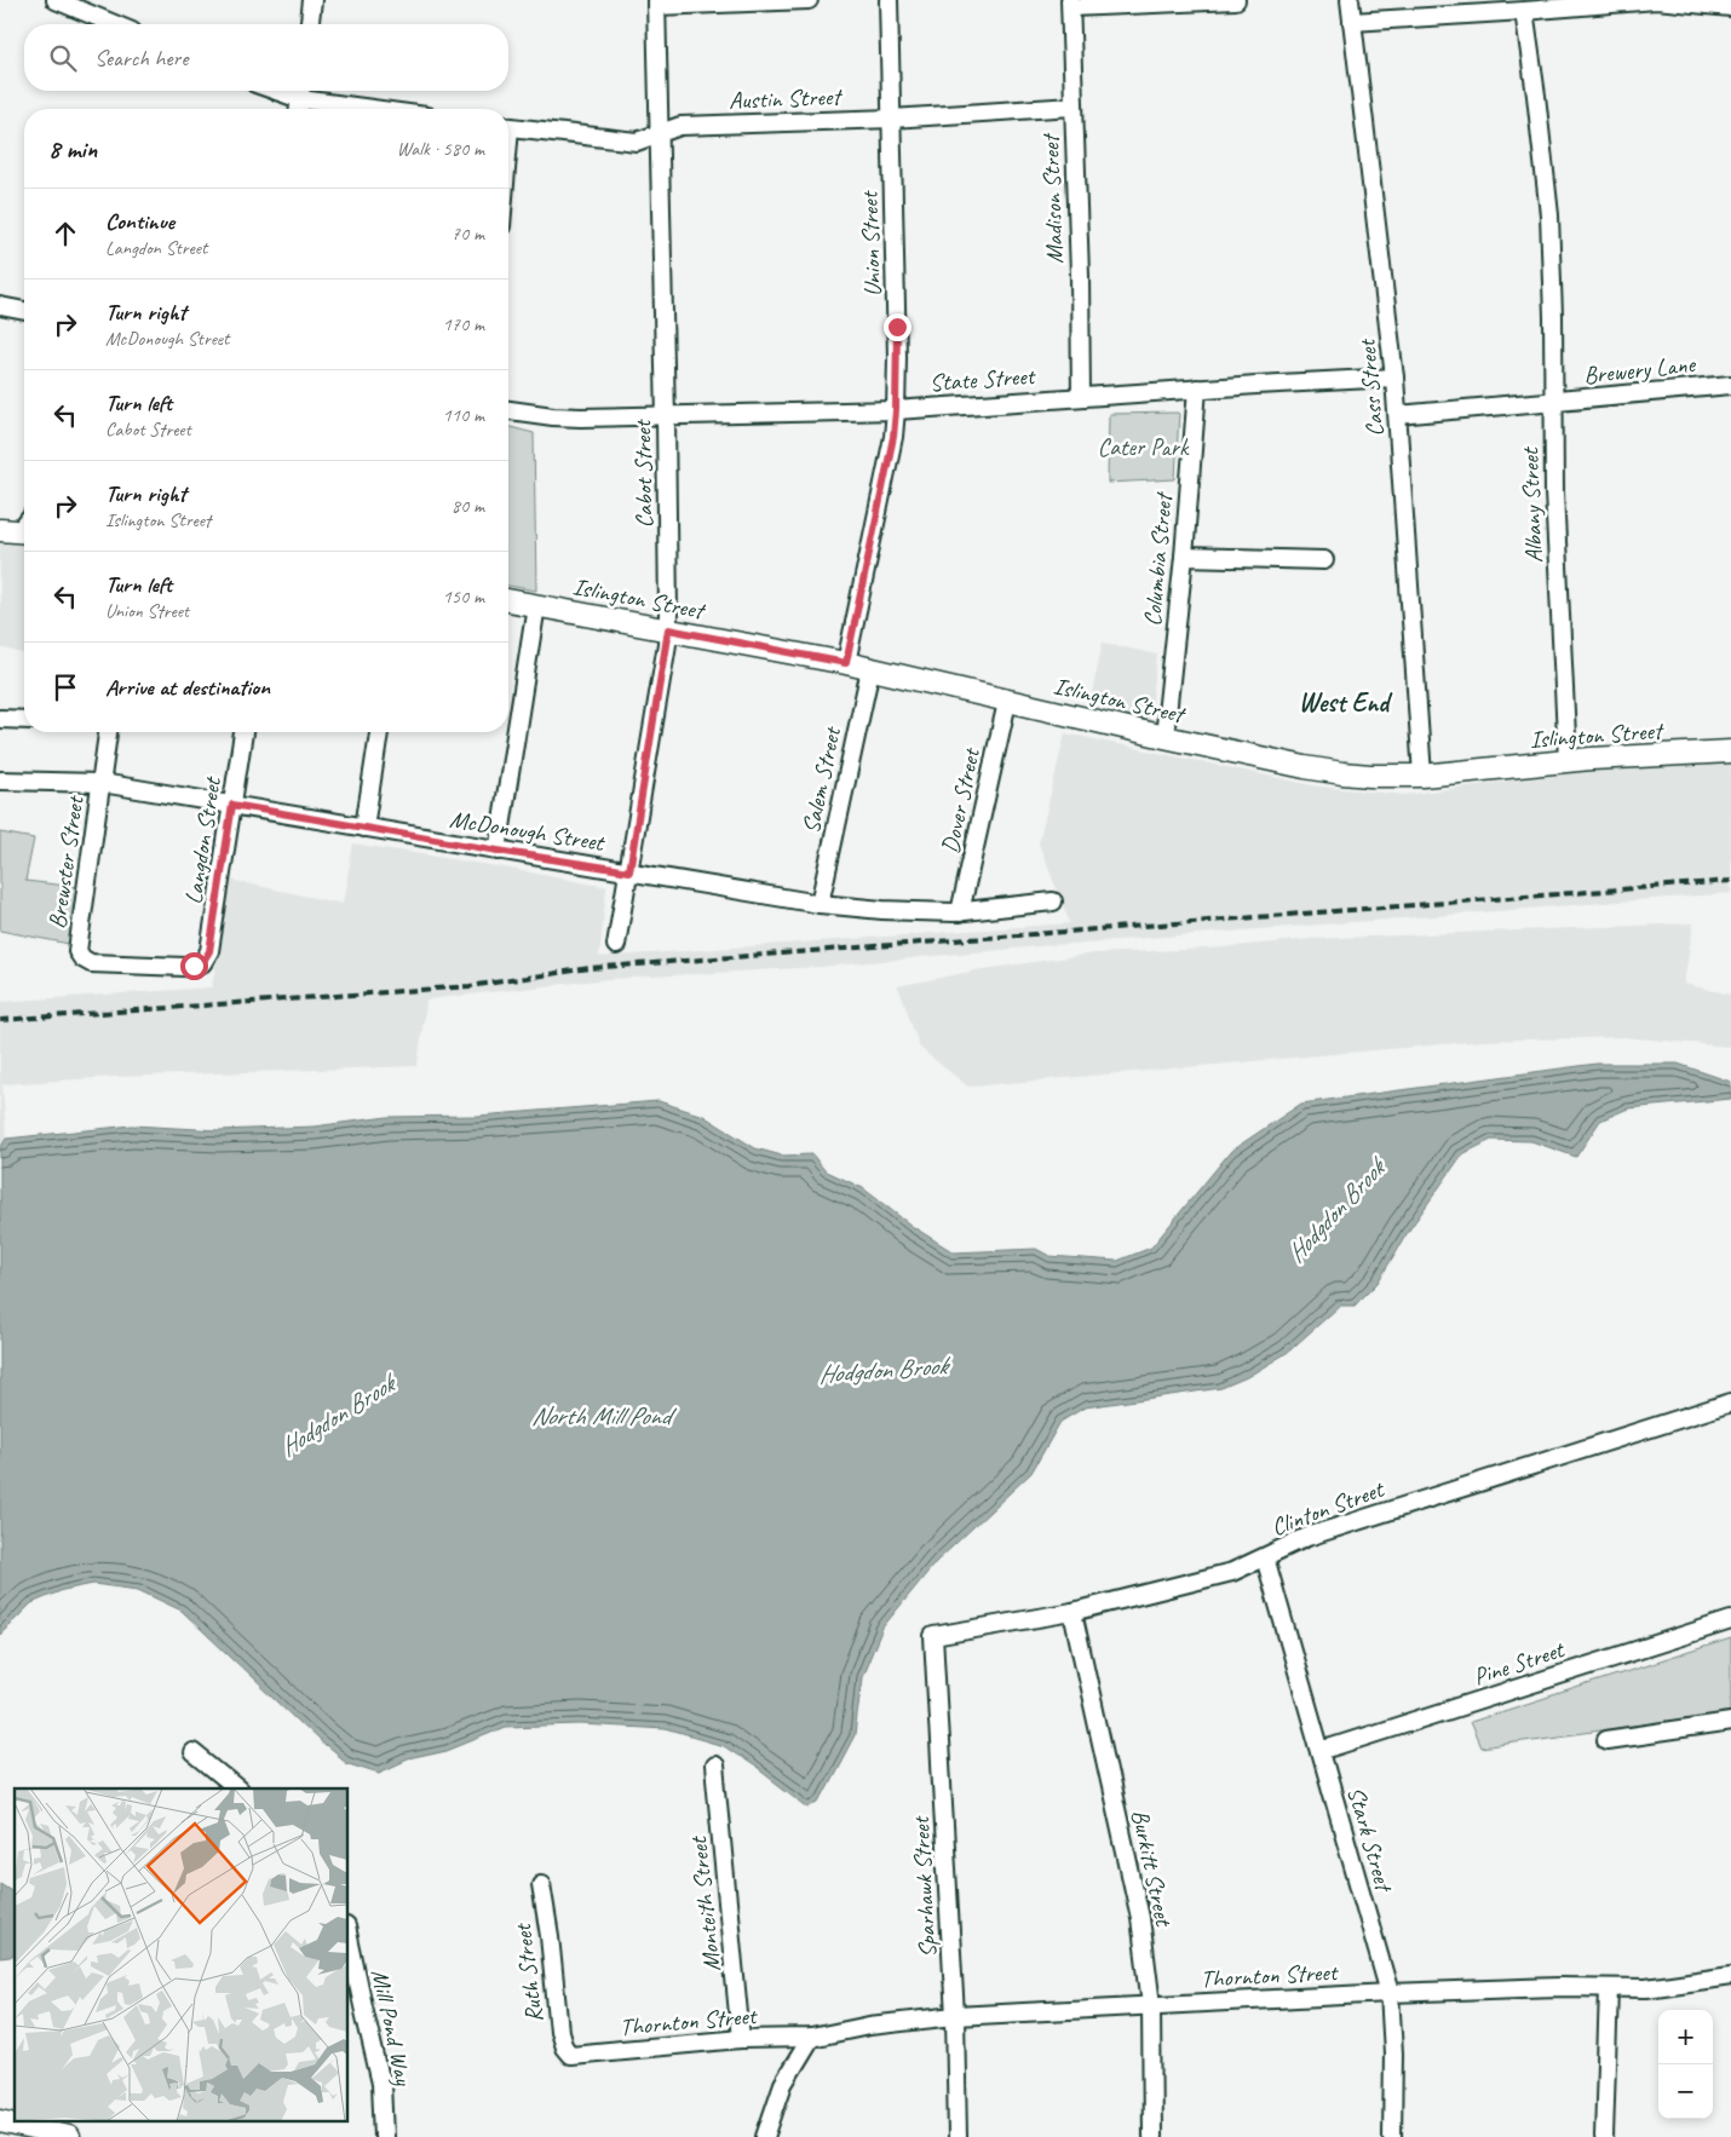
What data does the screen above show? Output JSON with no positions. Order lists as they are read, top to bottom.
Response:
{
  "streets": {
    "street": [
      "Austin Street",
      "Madison Street",
      "Union Street",
      "Brewery Lane",
      "State Street",
      "Cass Street",
      "Cabot Street",
      "Albany Street",
      "Columbia Street",
      "Islington Street",
      "Salem Street",
      "Dover Street",
      "McDonough Street",
      "Langdon Street",
      "Brewster Street",
      "Clinton Street",
      "Pine Street",
      "Stark Street",
      "Burkitt Street",
      "Sparhawk Street",
      "Monteith Street",
      "Ruth Street",
      "Thornton Street",
      "Mill Pond Way"
    ]
  },
  "crossings": [
    ["Austin Street", "Madison Street"],
    ["Austin Street", "Union Street"],
    ["Austin Street", "Cabot Street"],
    ["Madison Street", "State Street"],
    ["Union Street", "State Street"],
    ["Union Street", "Islington Street"],
    ["Brewery Lane", "Albany Street"],
    ["State Street", "Cass Street"],
    ["State Street", "Cabot Street"],
    ["State Street", "Columbia Street"],
    ["Cass Street", "Islington Street"],
    ["Cabot Street", "Islington Street"],
    ["Cabot Street", "McDonough Street"],
    ["Albany Street", "Islington Street"],
    ["Columbia Street", "Islington Street"],
    ["Islington Street", "Salem Street"],
    ["Islington Street", "Dover Street"],
    ["Salem Street", "McDonough Street"],
    ["Dover Street", "McDonough Street"],
    ["McDonough Street", "Langdon Street"],
    ["McDonough Street", "Brewster Street"],
    ["Langdon Street", "Brewster Street"],
    ["Clinton Street", "Stark Street"],
    ["Clinton Street", "Burkitt Street"],
    ["Clinton Street", "Sparhawk Street"],
    ["Pine Street", "Stark Street"],
    ["Stark Street", "Thornton Street"],
    ["Burkitt Street", "Thornton Street"],
    ["Sparhawk Street", "Thornton Street"],
    ["Monteith Street", "Thornton Street"],
    ["Ruth Street", "Thornton Street"]
  ],
  "districts": ["West End"],
  "water": ["Hodgdon Brook", "North Mill Pond"],
  "parks": ["Cater Park"],
  "page": {
    "search": "Search here",
    "heading": ["8 min", "Walk · 580 m"],
    "list": [
      ["Continue", "Langdon Street", "70 m"],
      ["Turn right", "McDonough Street", "170 m"],
      ["Turn left", "Cabot Street", "110 m"],
      ["Turn right", "Islington Street", "80 m"],
      ["Turn left", "Union Street", "150 m"],
      "Arrive at destination"
    ],
    "map_buttons": ["+", "−"]
  }
}
